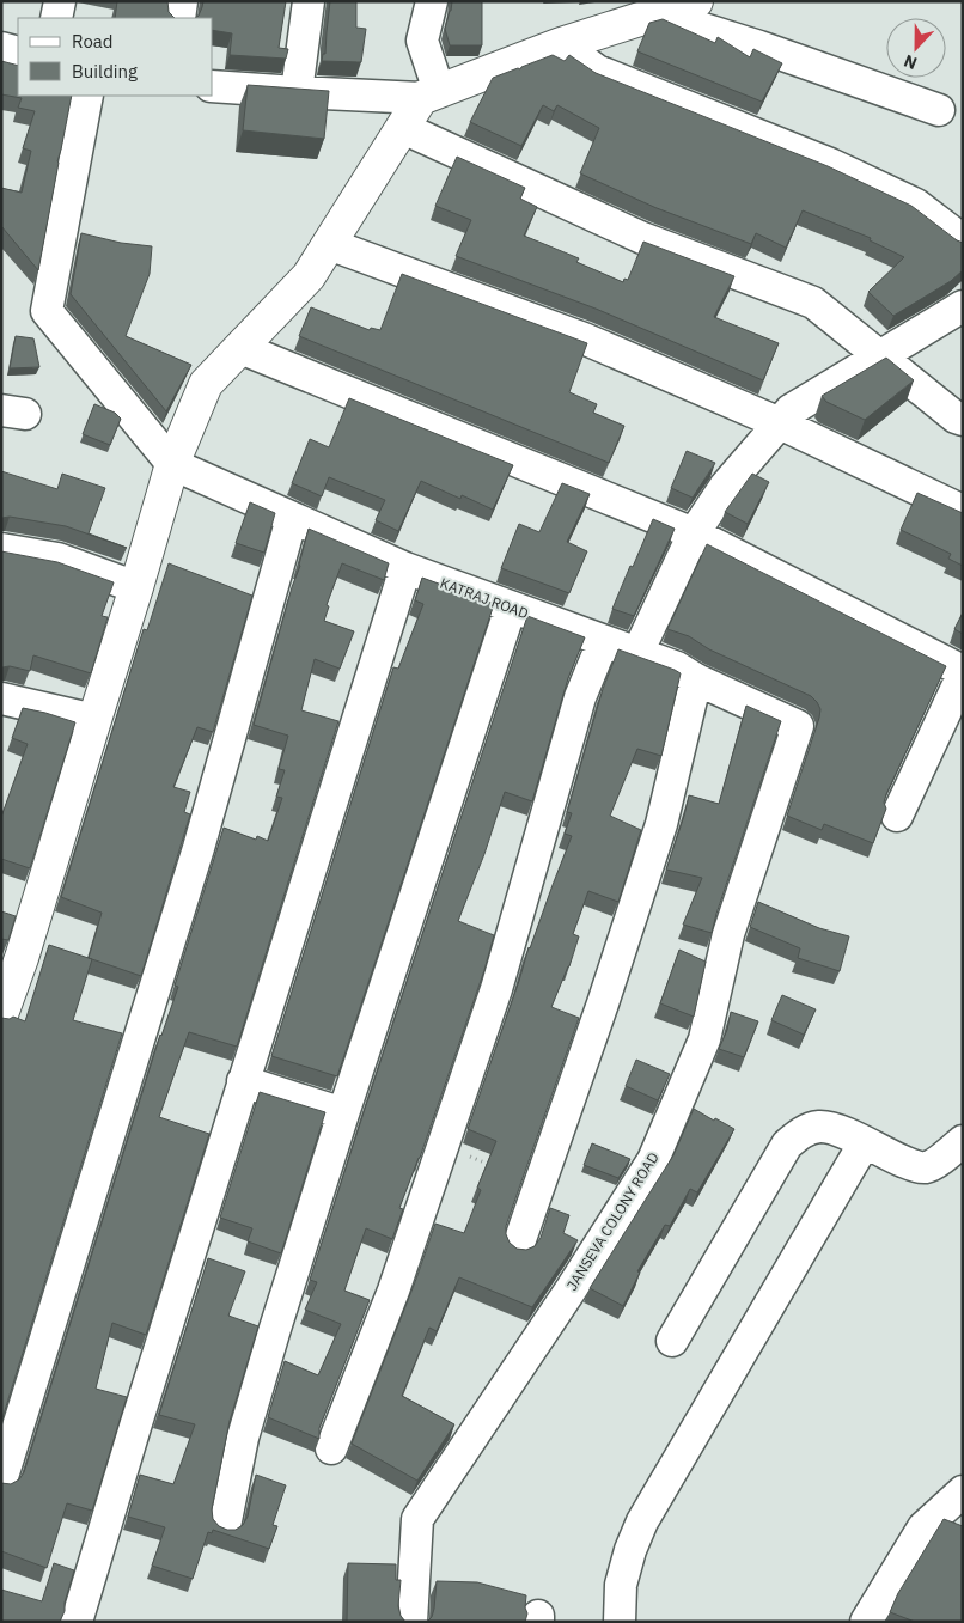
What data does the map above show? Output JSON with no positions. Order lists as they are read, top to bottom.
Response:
{
  "streets": {
    "street": ["KATRAJ ROAD", "JANSEVA COLONY ROAD"]
  },
  "crossings": [
    ["KATRAJ ROAD", "JANSEVA COLONY ROAD"]
  ],
  "legend": ["Road", "Building"],
  "north": "bottom"
}
